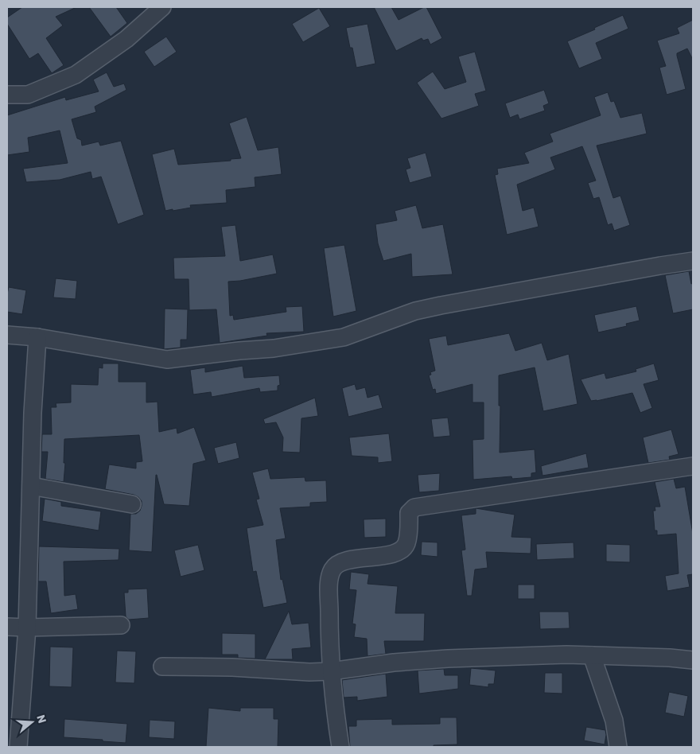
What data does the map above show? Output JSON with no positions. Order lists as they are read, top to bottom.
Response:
{
  "north": "right"
}
